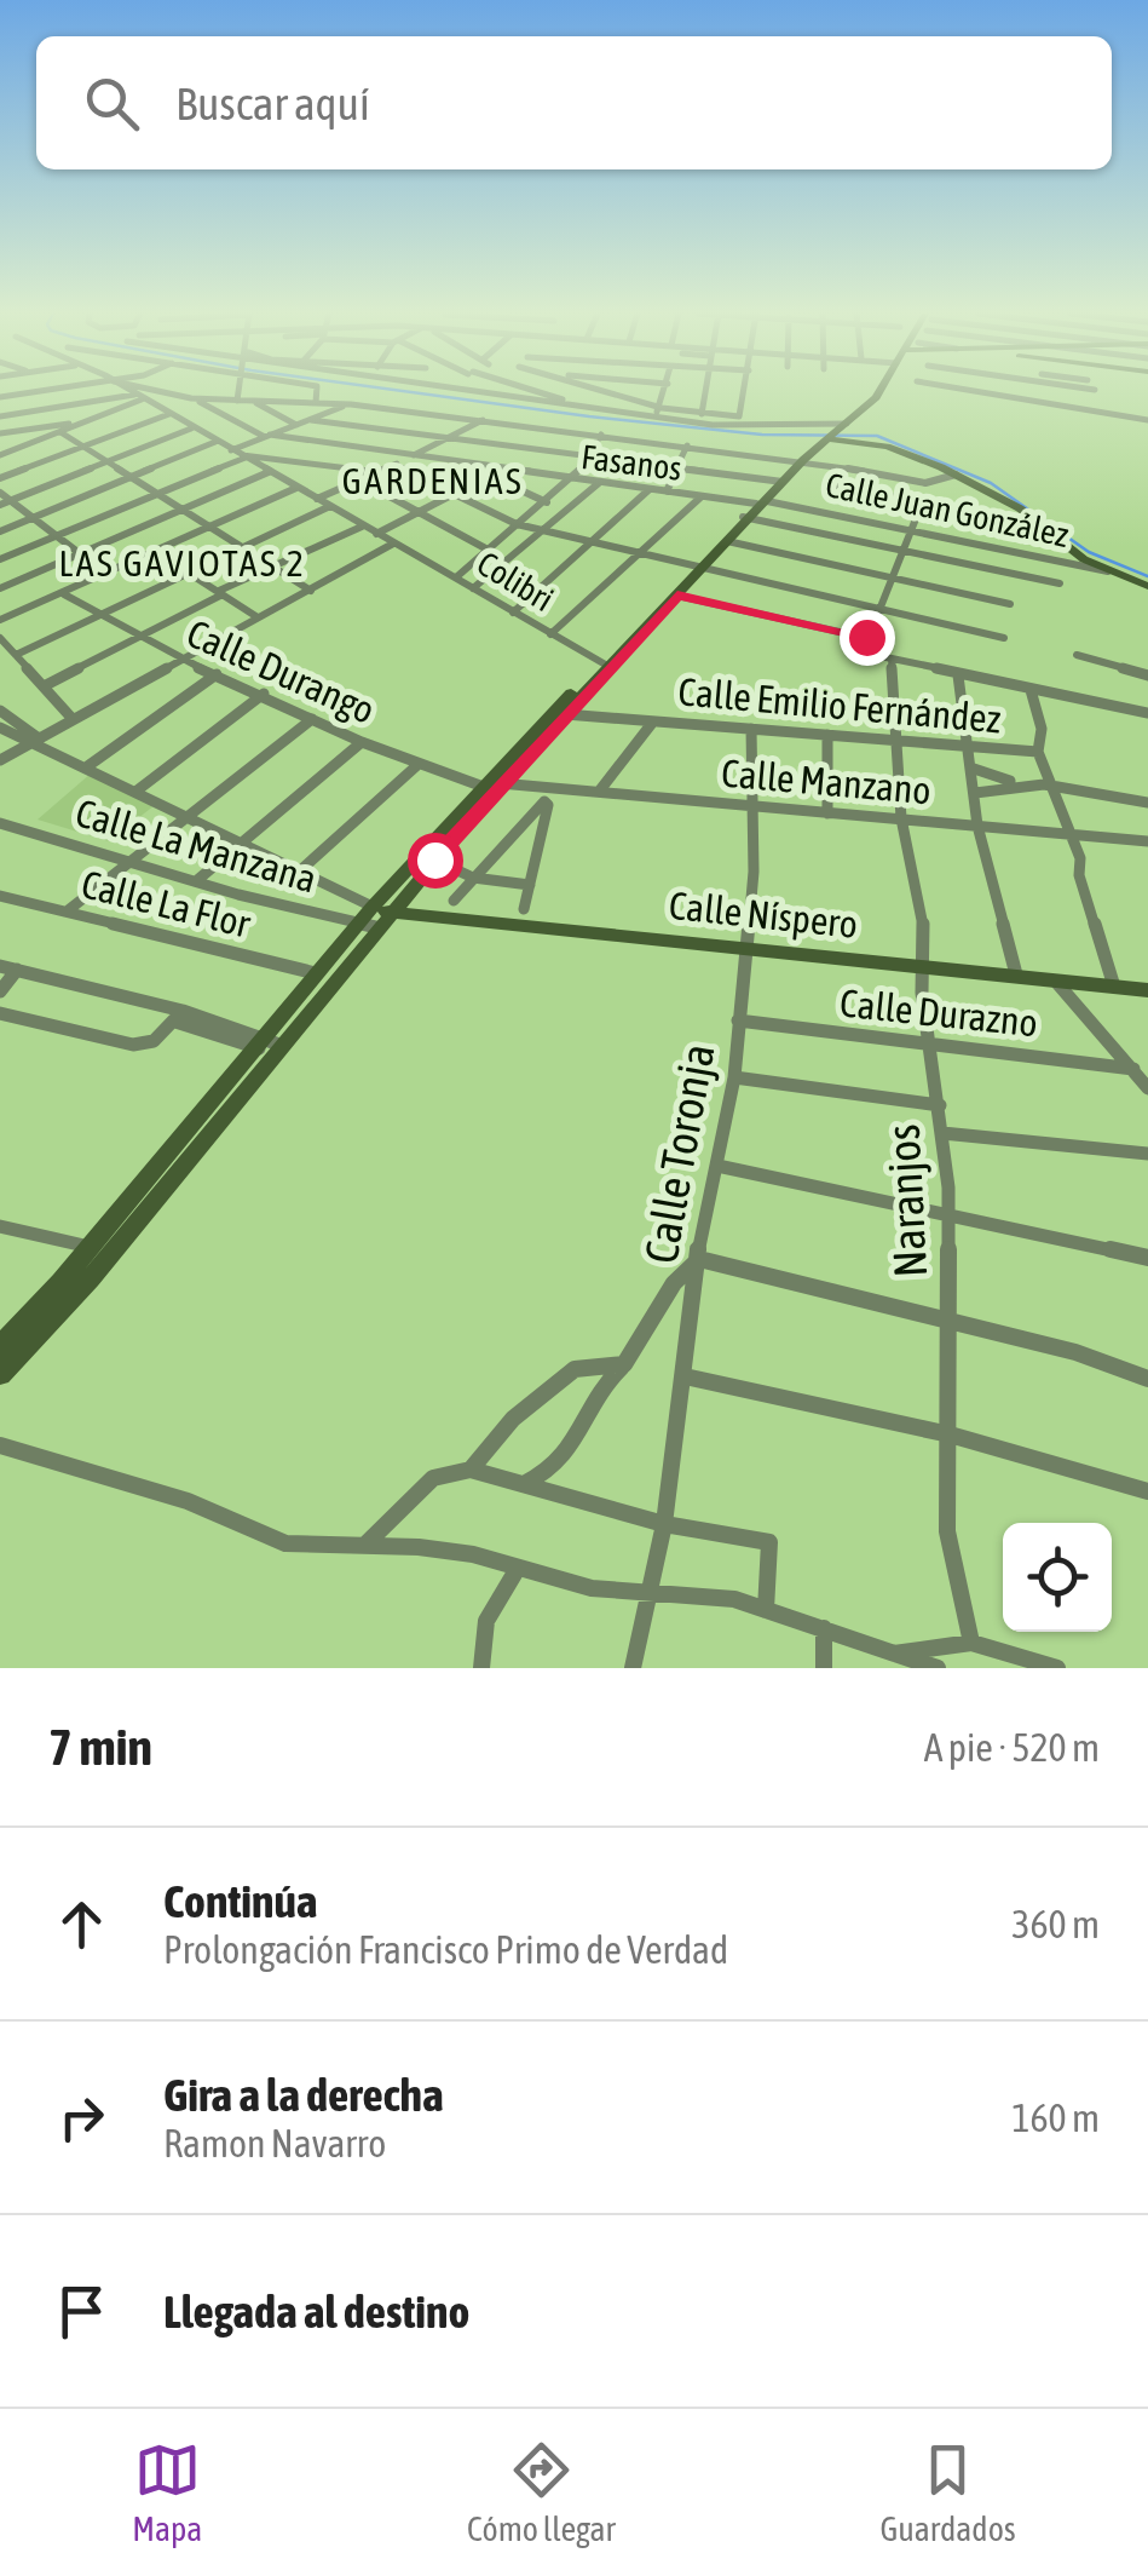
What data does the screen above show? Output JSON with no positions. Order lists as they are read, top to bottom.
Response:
{
  "streets": {
    "main road": ["Calle Níspero"],
    "street": [
      "Fasanos",
      "Calle Juan González",
      "Colibri",
      "Calle Durango",
      "Calle Emilio Fernández",
      "Calle Manzano",
      "Calle La Manzana",
      "Calle La Flor",
      "Calle Durazno",
      "Calle Toronja",
      "Naranjos"
    ]
  },
  "crossings": [
    ["Fasanos", "Calle Juan González"],
    ["Calle Emilio Fernández", "Calle Toronja"],
    ["Calle Emilio Fernández", "Naranjos"],
    ["Calle Manzano", "Calle Toronja"],
    ["Calle Manzano", "Naranjos"],
    ["Calle La Manzana", "Calle Níspero"],
    ["Calle Níspero", "Calle Toronja"],
    ["Calle Níspero", "Naranjos"],
    ["Calle Durazno", "Calle Toronja"],
    ["Calle Durazno", "Naranjos"]
  ],
  "districts": ["GARDENIAS", "LAS GAVIOTAS 2"],
  "page": {
    "search": "Buscar aquí",
    "heading": ["7 min", "A pie · 520 m"],
    "list": [
      ["Continúa", "Prolongación Francisco Primo de Verdad", "360 m"],
      ["Gira a la derecha", "Ramon Navarro", "160 m"],
      "Llegada al destino"
    ],
    "nav": ["Mapa", "Cómo llegar", "Guardados"]
  }
}
